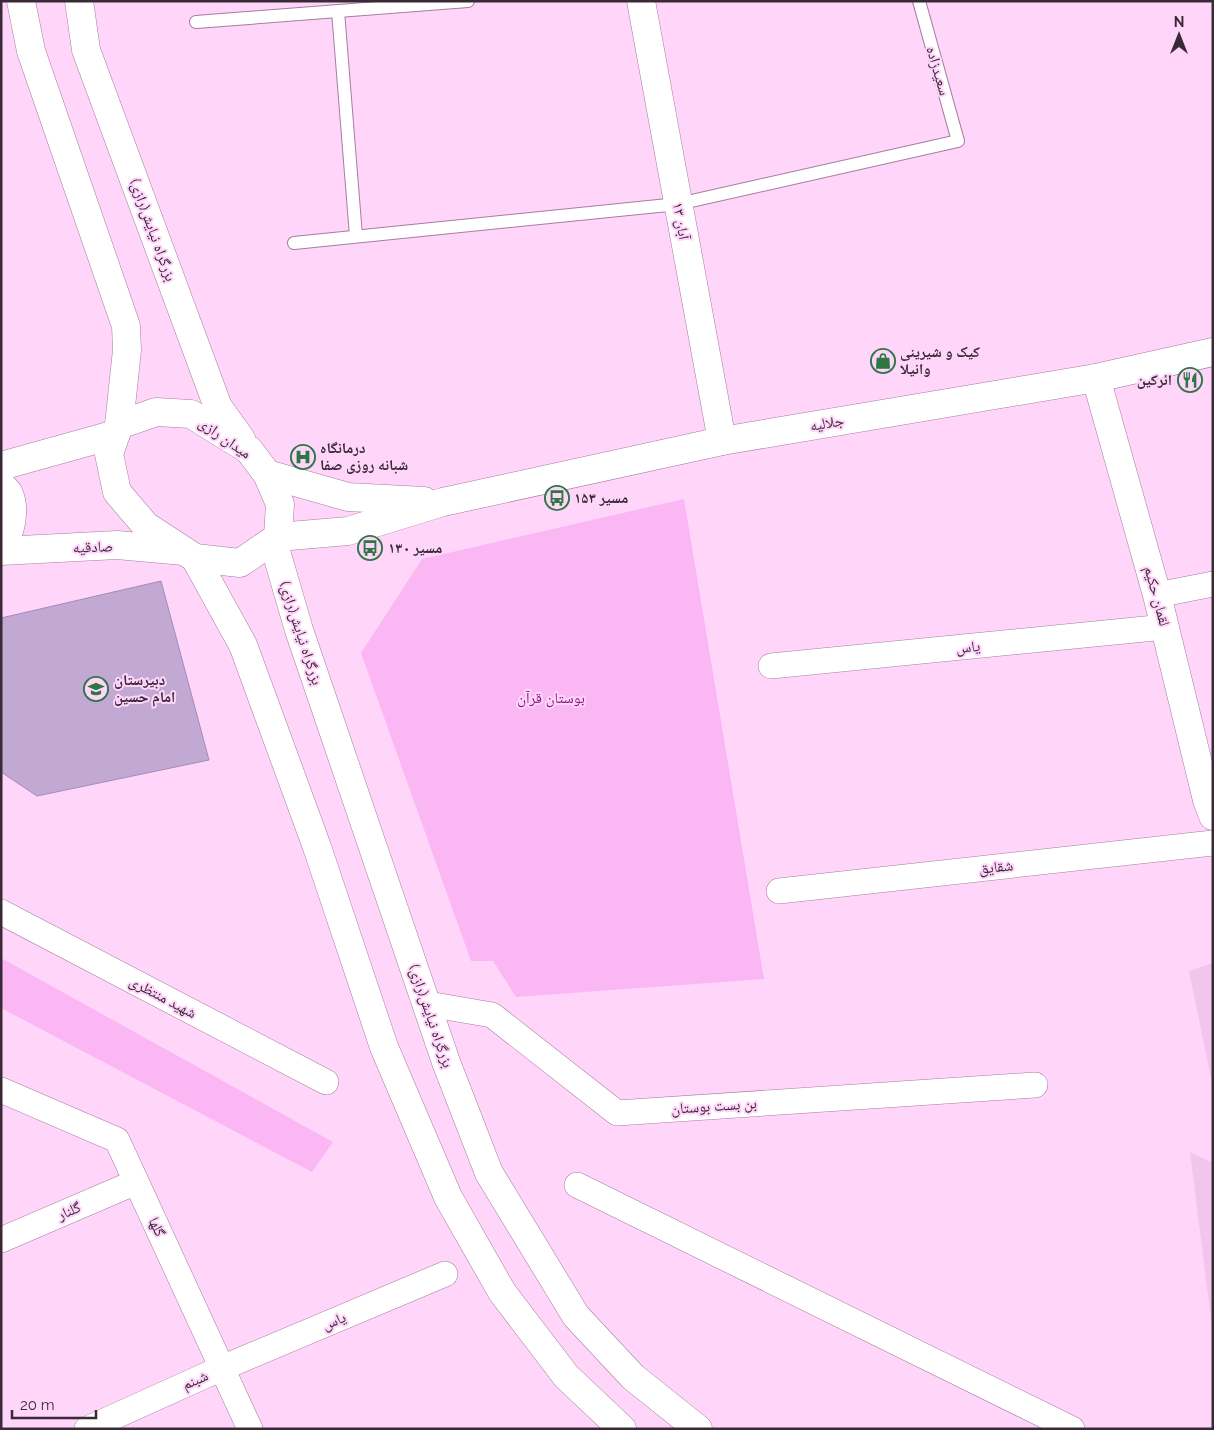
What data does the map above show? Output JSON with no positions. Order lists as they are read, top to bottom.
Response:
{
  "streets": {
    "main road": [
      "۱۳ آبان",
      "بزرگراه نیایش(رازی)",
      "جلالیه",
      "میدان رازی",
      "صادقیه",
      "لقمان حکیم"
    ],
    "street": [
      "یاس",
      "شقایق",
      "شهید منتظری",
      "بن بست بوستان",
      "گلنار",
      "گلها",
      "شبنم"
    ],
    "lane": ["سعیدزاده"]
  },
  "crossings": [
    ["سعیدزاده", "۱۳ آبان"],
    ["۱۳ آبان", "جلالیه"],
    ["بزرگراه نیایش(رازی)", "میدان رازی"],
    ["بزرگراه نیایش(رازی)", "صادقیه"],
    ["بزرگراه نیایش(رازی)", "بن بست بوستان"],
    ["جلالیه", "لقمان حکیم"],
    ["میدان رازی", "صادقیه"],
    ["لقمان حکیم", "یاس"],
    ["یاس", "گلها"],
    ["یاس", "شبنم"],
    ["گلنار", "گلها"],
    ["گلها", "شبنم"]
  ],
  "parks": ["بوستان قرآن"],
  "places": {
    "shop": ["کیک و شیرینی وانیلا"],
    "restaurant": ["ائرکین"],
    "hospital": ["درمانگاه شبانه روزی صفا"],
    "bus stop": ["مسیر ۱۵۳", "مسیر ۱۳۰"],
    "school or university": ["دبیرستان امام حسین"]
  },
  "scale_bar": "20 m",
  "north": "top"
}
